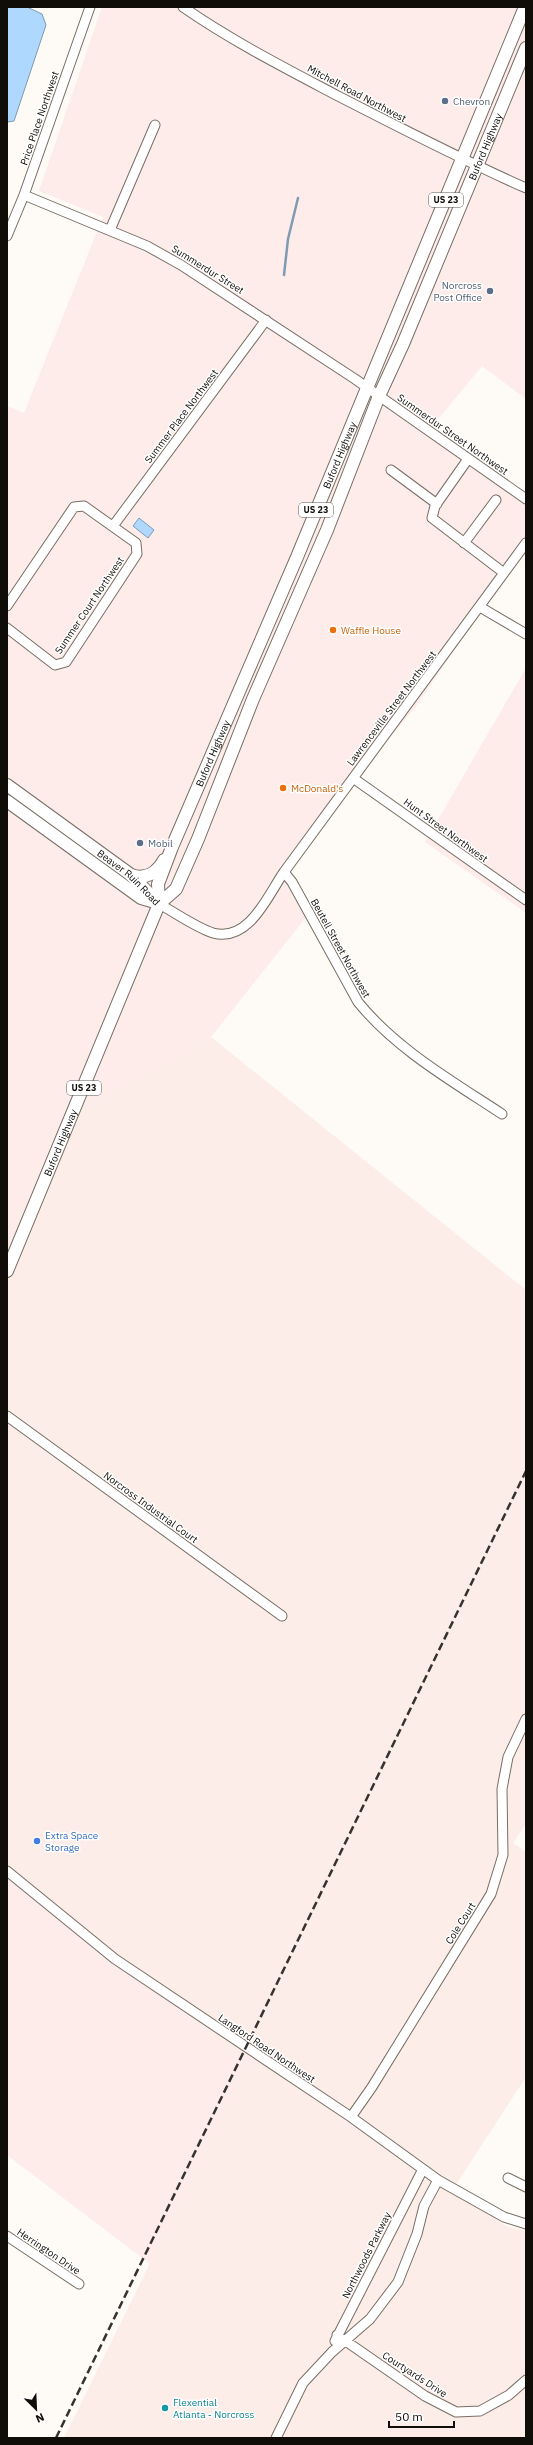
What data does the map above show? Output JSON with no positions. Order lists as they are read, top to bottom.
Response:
{
  "streets": {
    "main road": ["Buford Highway", "US 23", "Beaver Ruin Road"],
    "street": [
      "Mitchell Road Northwest",
      "Price Place Northwest",
      "Summerdur Street",
      "Summer Place Northwest",
      "Summerdur Street Northwest",
      "Summer Court Northwest",
      "Lawrenceville Street Northwest",
      "Hunt Street Northwest",
      "Beutell Street Northwest",
      "Norcross Industrial Court",
      "Cole Court",
      "Langford Road Northwest",
      "Herrington Drive",
      "Northwoods Parkway",
      "Courtyards Drive"
    ]
  },
  "crossings": [
    ["Mitchell Road Northwest", "Buford Highway"],
    ["Price Place Northwest", "Summerdur Street"],
    ["Buford Highway", "Summerdur Street"],
    ["Buford Highway", "Summerdur Street Northwest"],
    ["Buford Highway", "Lawrenceville Street Northwest"],
    ["Buford Highway", "Beaver Ruin Road"],
    ["Summerdur Street", "Summer Place Northwest"],
    ["Summerdur Street", "Summerdur Street Northwest"],
    ["Summer Place Northwest", "Summer Court Northwest"],
    ["Lawrenceville Street Northwest", "Hunt Street Northwest"],
    ["Lawrenceville Street Northwest", "Beaver Ruin Road"],
    ["Lawrenceville Street Northwest", "Beutell Street Northwest"],
    ["Cole Court", "Langford Road Northwest"],
    ["Langford Road Northwest", "Northwoods Parkway"],
    ["Northwoods Parkway", "Courtyards Drive"]
  ],
  "places": [
    "Chevron",
    "Norcross Post Office",
    "Waffle House",
    "McDonald's",
    "Mobil",
    "Extra Space Storage",
    "Flexential Atlanta - Norcross"
  ],
  "scale_bar": "50 m",
  "north": "bottom right"
}
